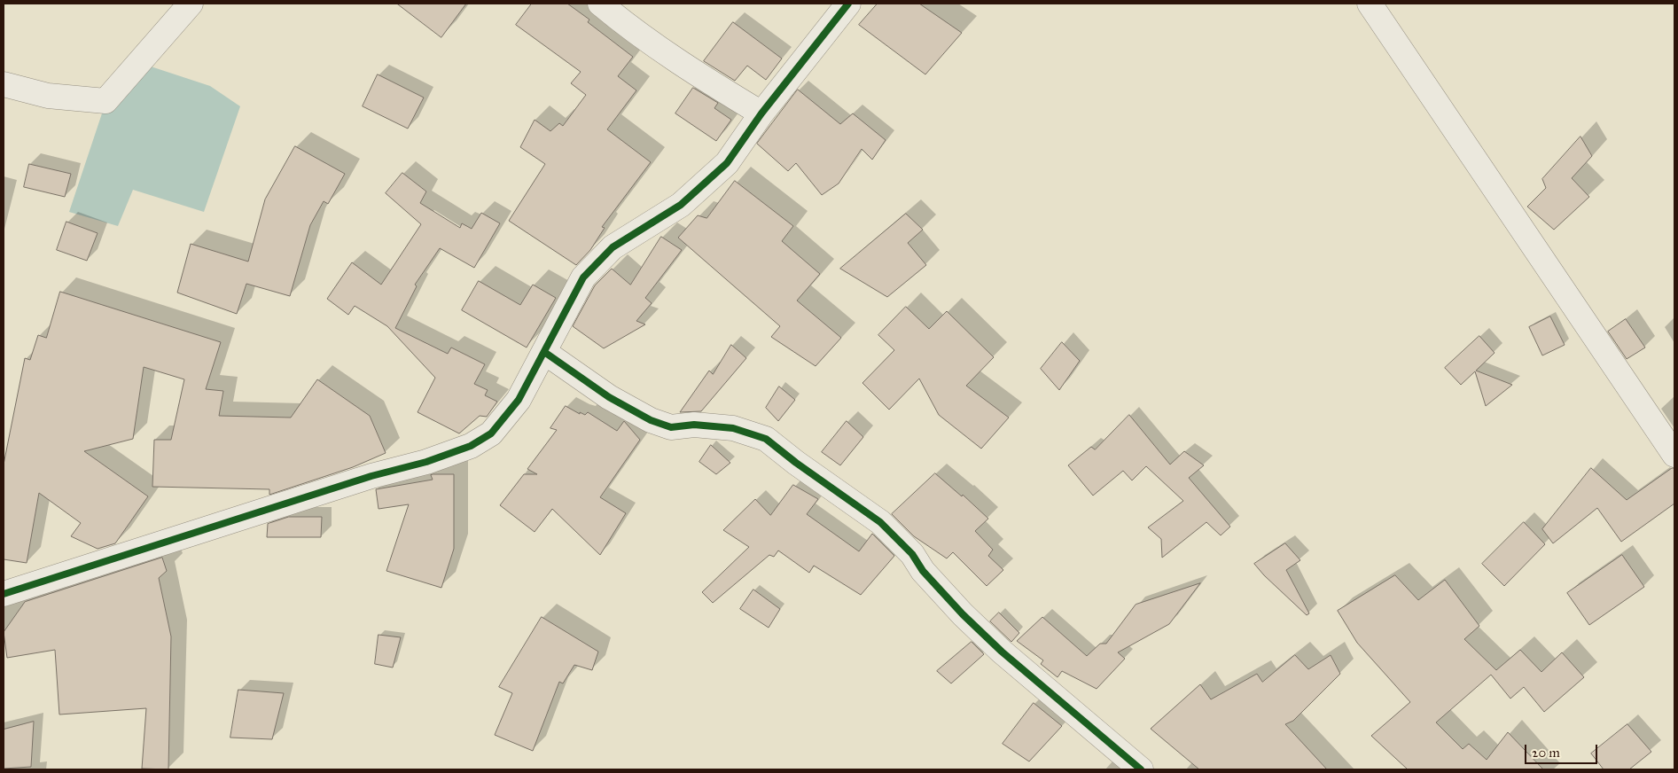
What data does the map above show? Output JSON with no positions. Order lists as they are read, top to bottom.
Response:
{
  "scale_bar": "20 m"
}
